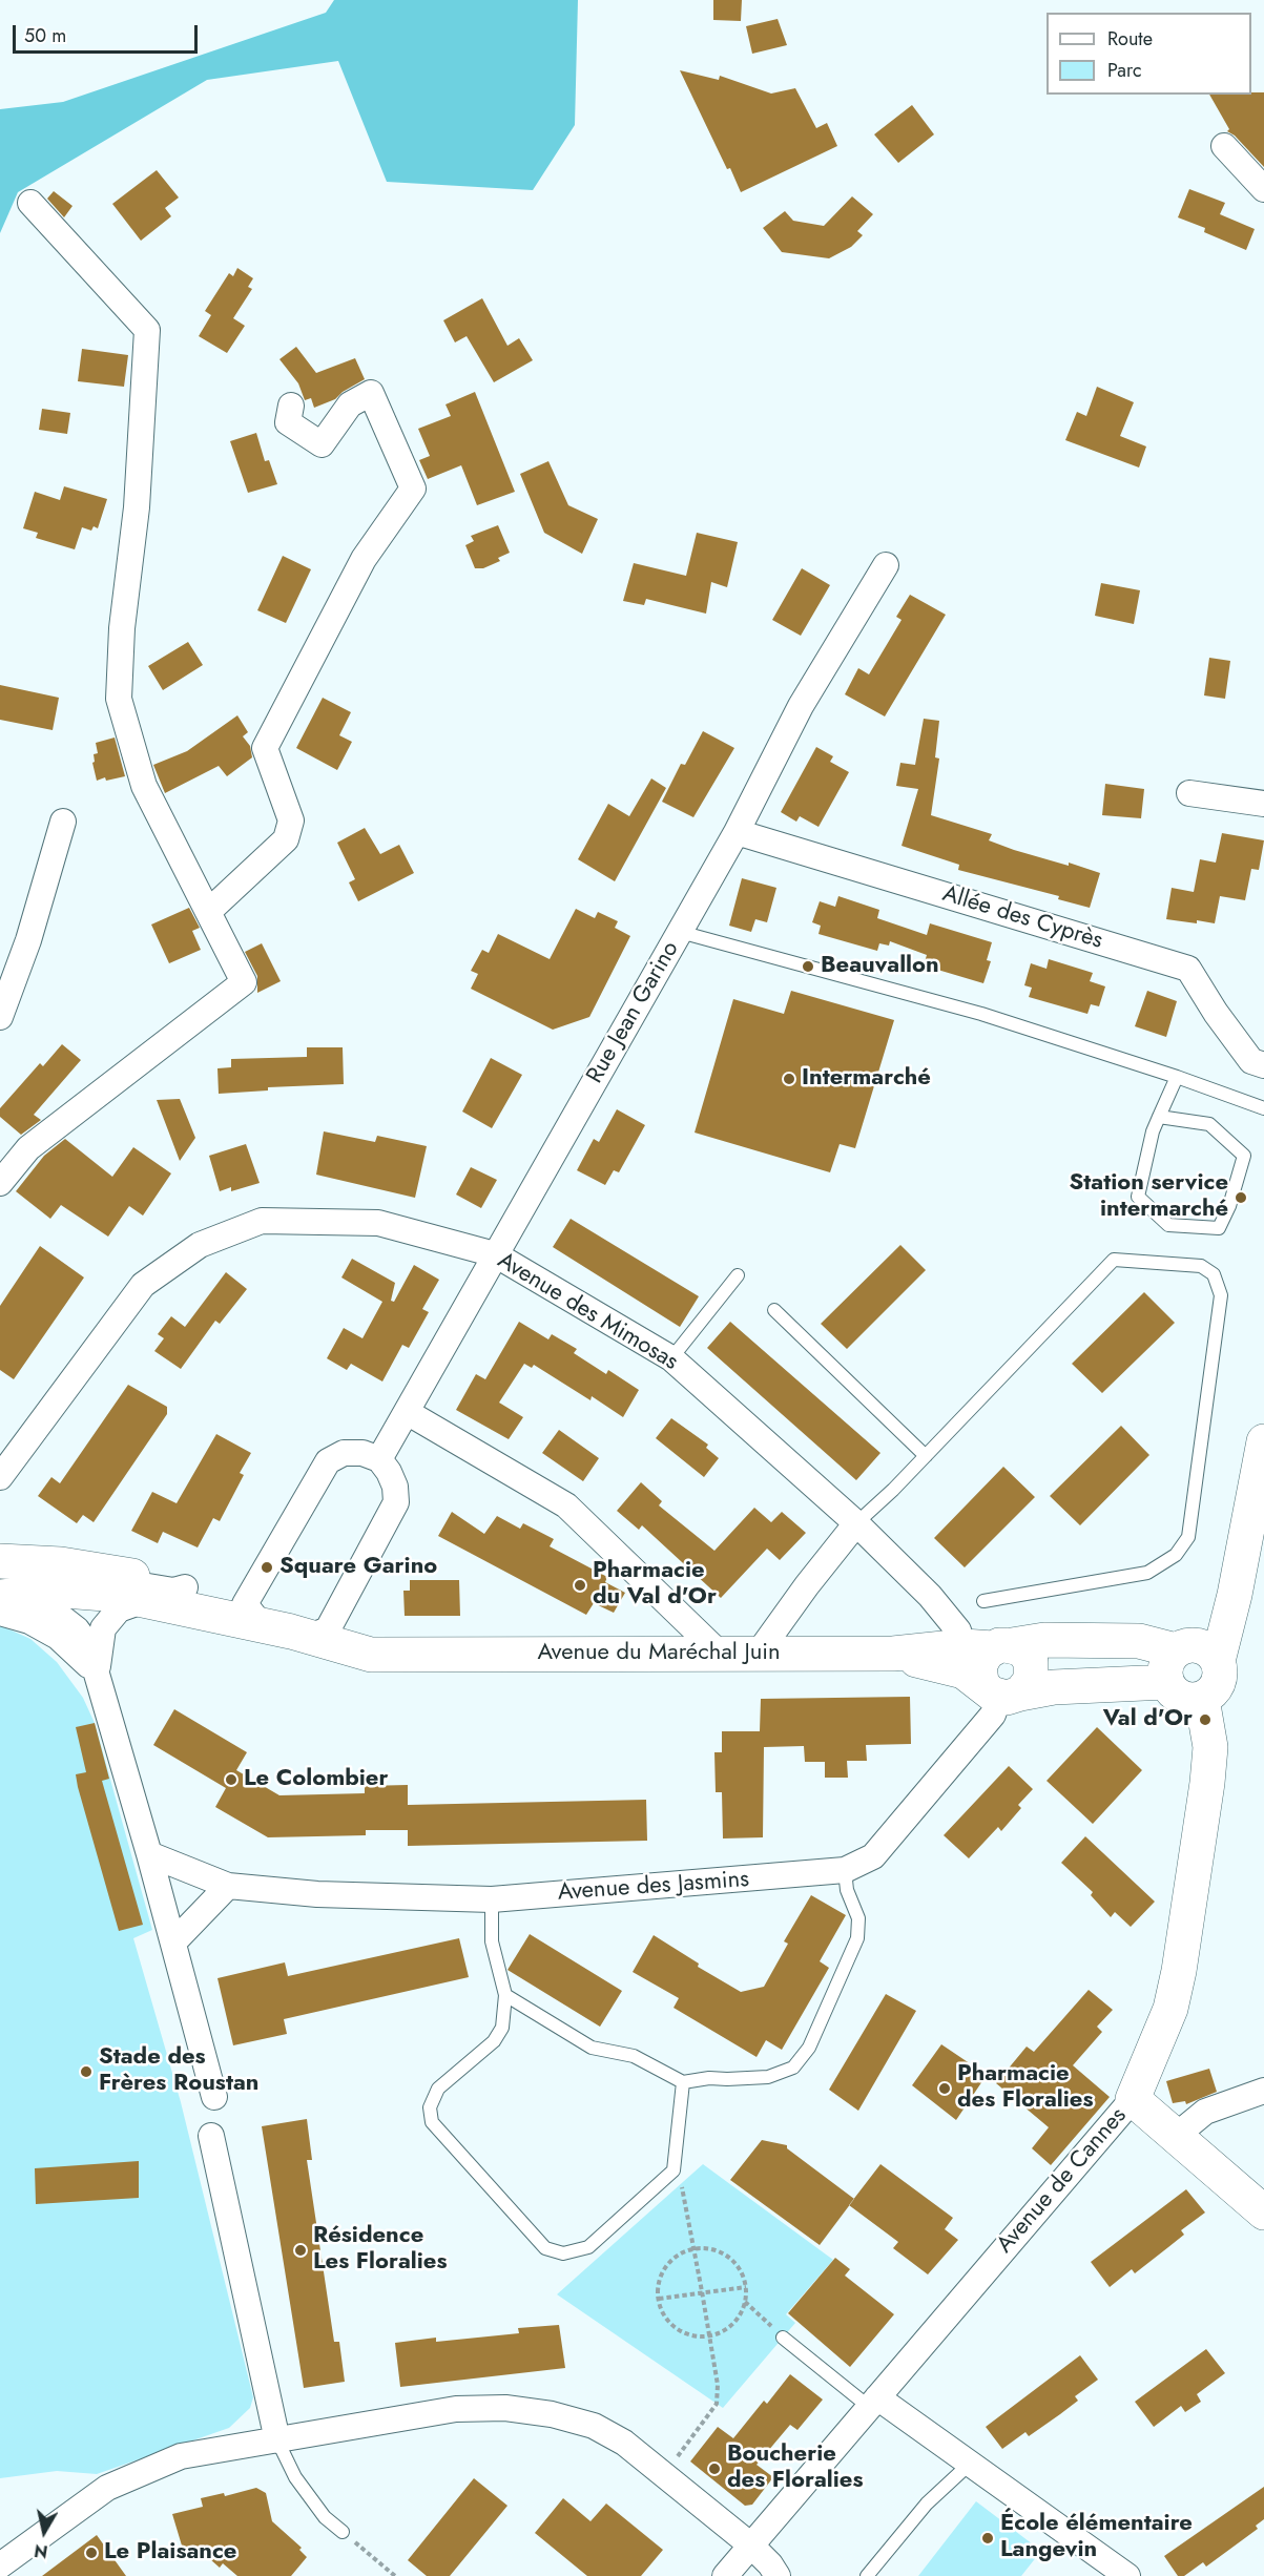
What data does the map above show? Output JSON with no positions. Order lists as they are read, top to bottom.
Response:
{
  "streets": {
    "main road": ["Avenue du Maréchal Juin", "Avenue de Cannes"],
    "street": [
      "Allée des Cyprès",
      "Rue Jean Garino",
      "Avenue des Mimosas",
      "Avenue des Jasmins"
    ]
  },
  "crossings": [
    ["Allée des Cyprès", "Rue Jean Garino"],
    ["Rue Jean Garino", "Avenue des Mimosas"],
    ["Avenue des Mimosas", "Avenue du Maréchal Juin"],
    ["Avenue du Maréchal Juin", "Avenue des Jasmins"],
    ["Avenue du Maréchal Juin", "Avenue de Cannes"]
  ],
  "places": [
    "Beauvallon",
    "Intermarché",
    "Station service intermarché",
    "Square Garino",
    "Pharmacie du Val d'Or",
    "Val d'Or",
    "Le Colombier",
    "Stade des Frères Roustan",
    "Pharmacie des Floralies",
    "Résidence Les Floralies",
    "Boucherie des Floralies",
    "École élémentaire Langevin",
    "Le Plaisance"
  ],
  "legend": ["Route", "Parc"],
  "scale_bar": "50 m",
  "north": "bottom"
}
